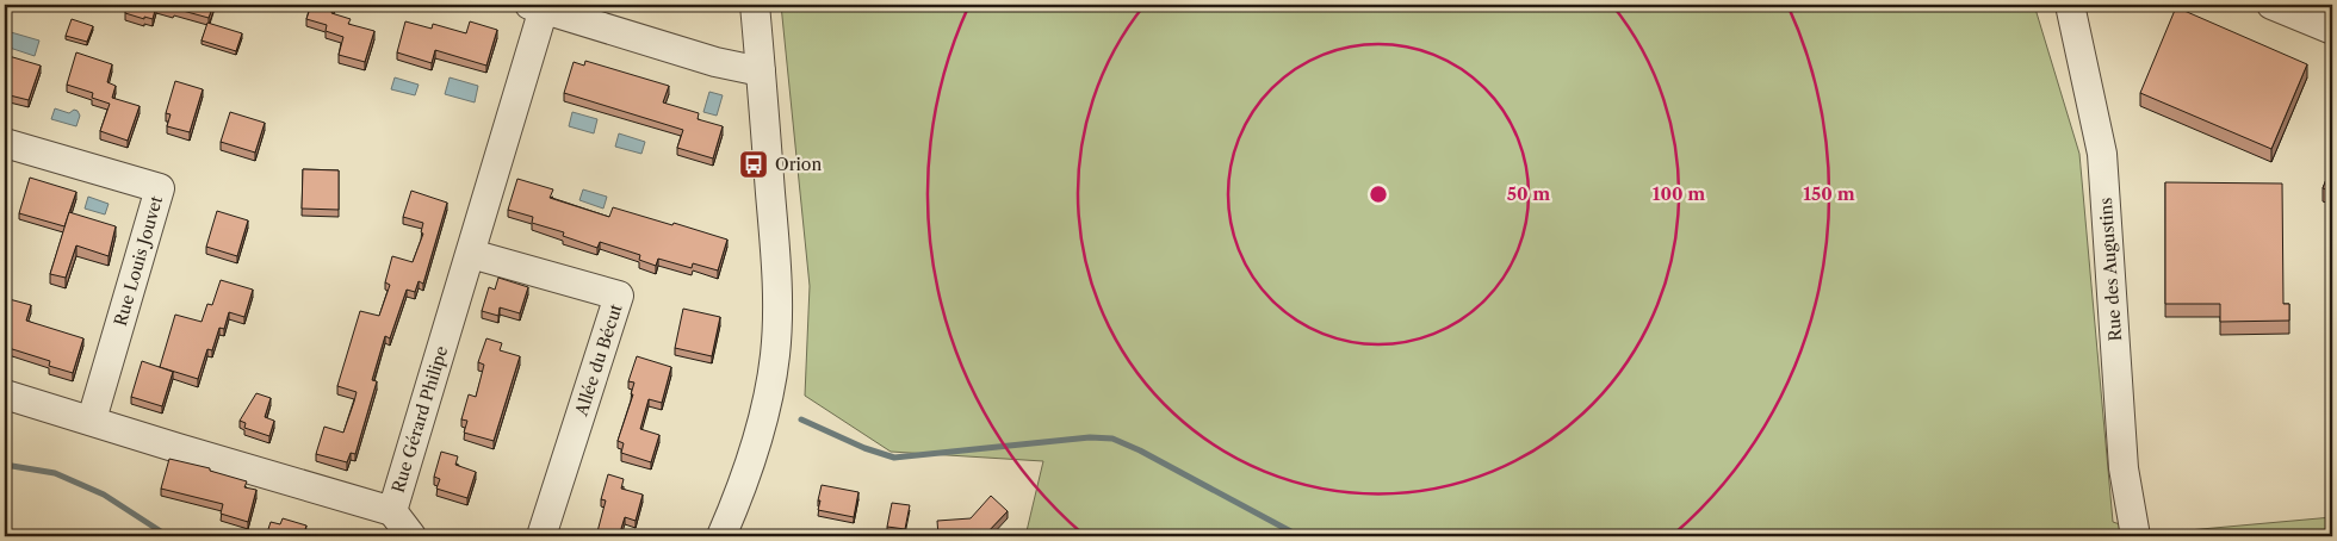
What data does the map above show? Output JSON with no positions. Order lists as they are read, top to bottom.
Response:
{
  "streets": {
    "street": [
      "Rue Louis Jouvet",
      "Rue des Augustins",
      "Allée du Bécut",
      "Rue Gérard Philipe"
    ]
  },
  "crossings": [
    ["Rue Louis Jouvet", "Rue Gérard Philipe"],
    ["Allée du Bécut", "Rue Gérard Philipe"]
  ],
  "places": {
    "bus stop": ["Orion"]
  },
  "rings": ["50 m", "100 m", "150 m"]
}
